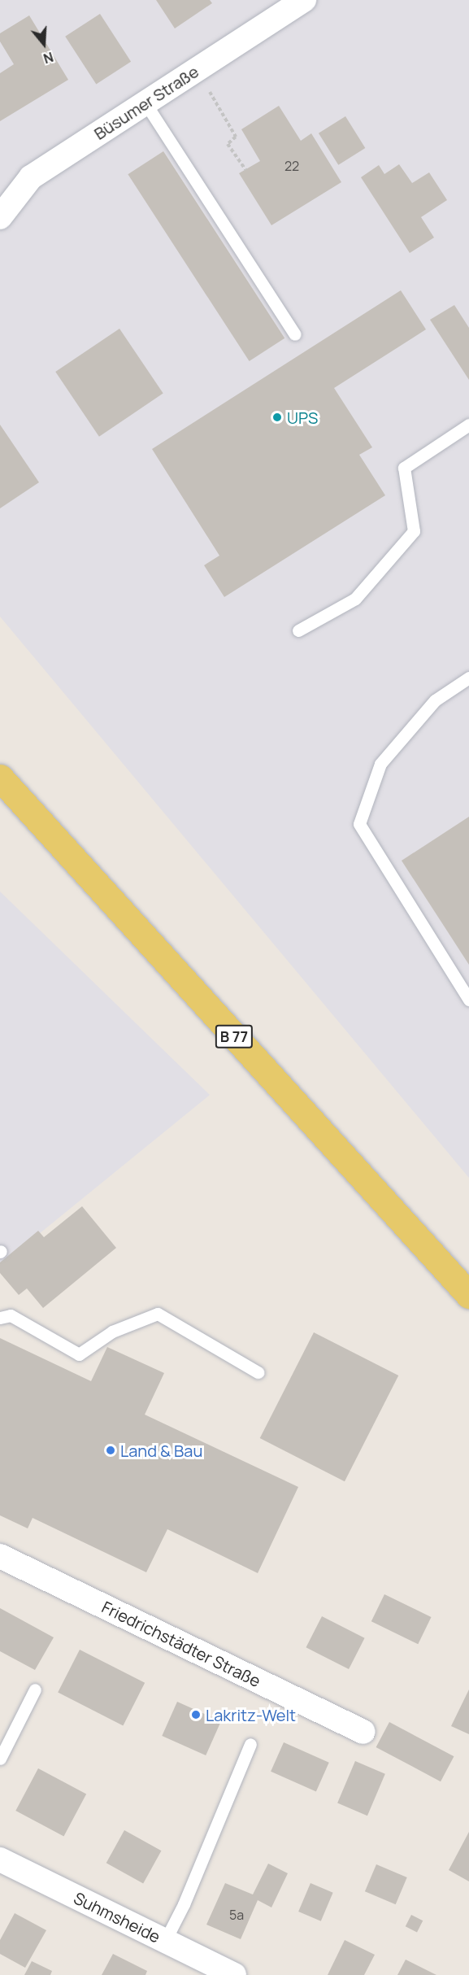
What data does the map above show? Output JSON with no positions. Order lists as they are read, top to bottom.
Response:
{
  "streets": {
    "main road": ["B 77"],
    "street": ["Büsumer Straße", "Friedrichstädter Straße", "Suhmsheide"]
  },
  "places": ["UPS", "Land & Bau", "Lakritz-Welt"],
  "house_numbers": ["22", "5a"],
  "north": "bottom"
}
